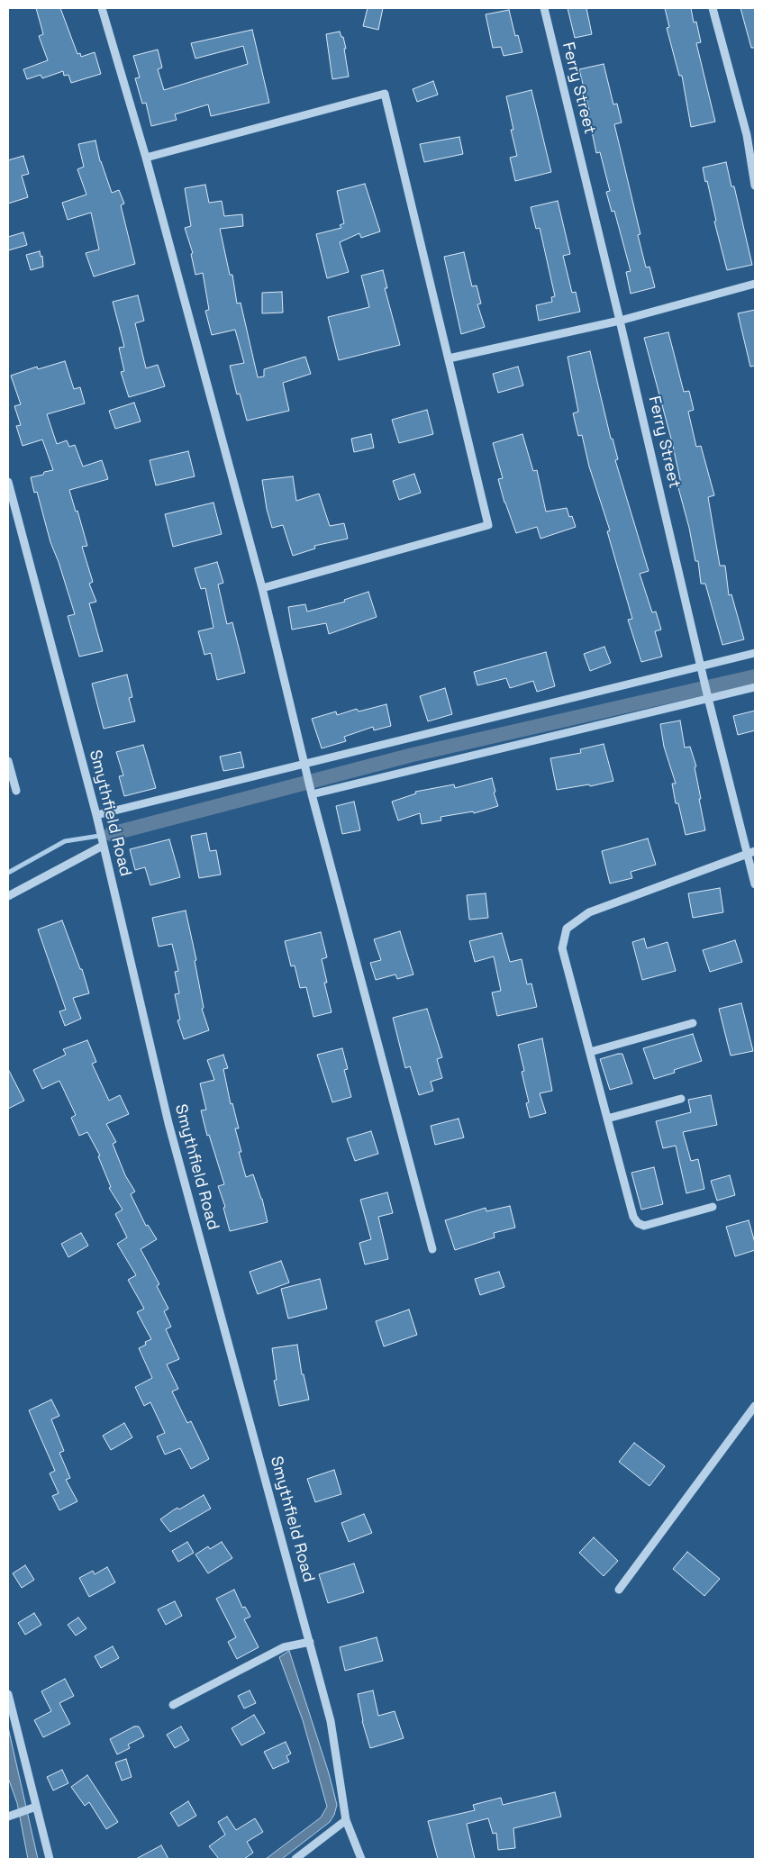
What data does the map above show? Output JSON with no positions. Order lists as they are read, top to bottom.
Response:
{
  "streets": {
    "street": ["Ferry Street", "Smythfield Road"]
  }
}
